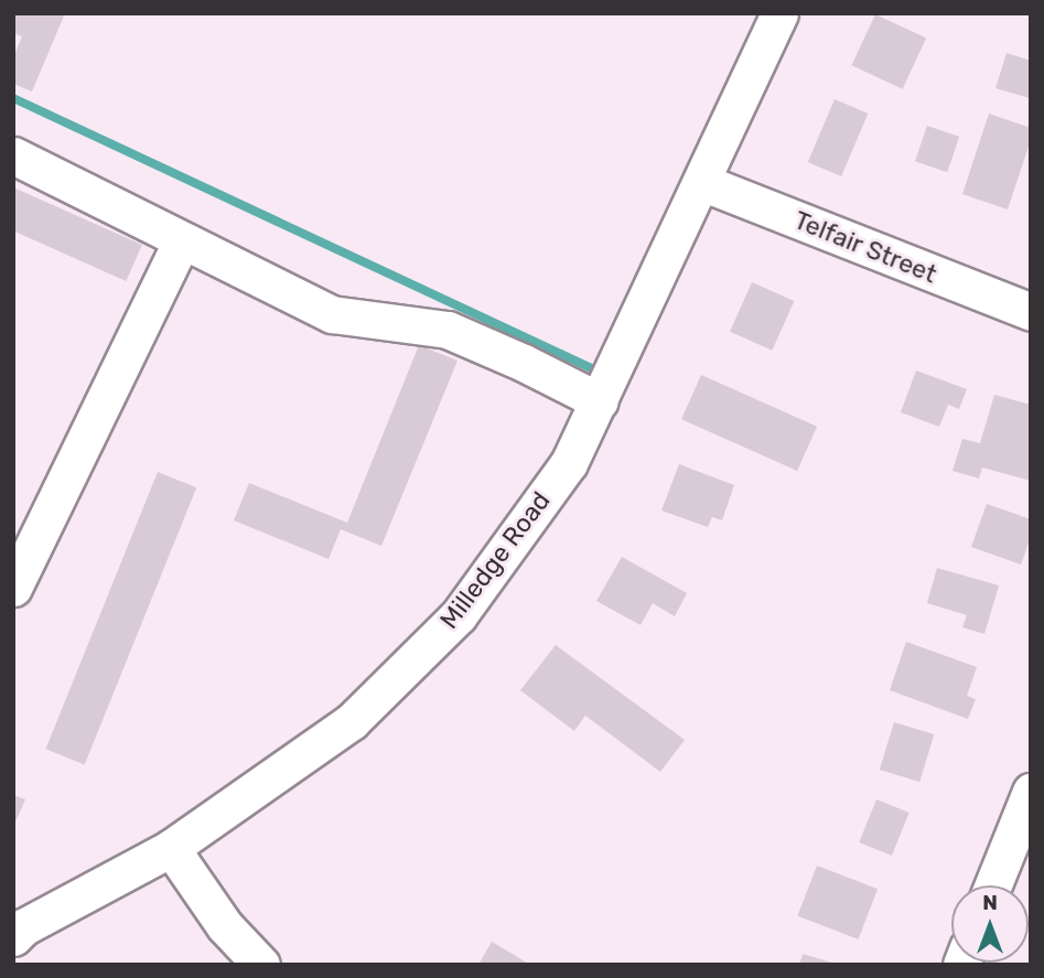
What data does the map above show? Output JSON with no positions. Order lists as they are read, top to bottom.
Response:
{
  "streets": {
    "street": ["Telfair Street", "Milledge Road"]
  },
  "crossings": [
    ["Telfair Street", "Milledge Road"]
  ],
  "north": "top"
}
